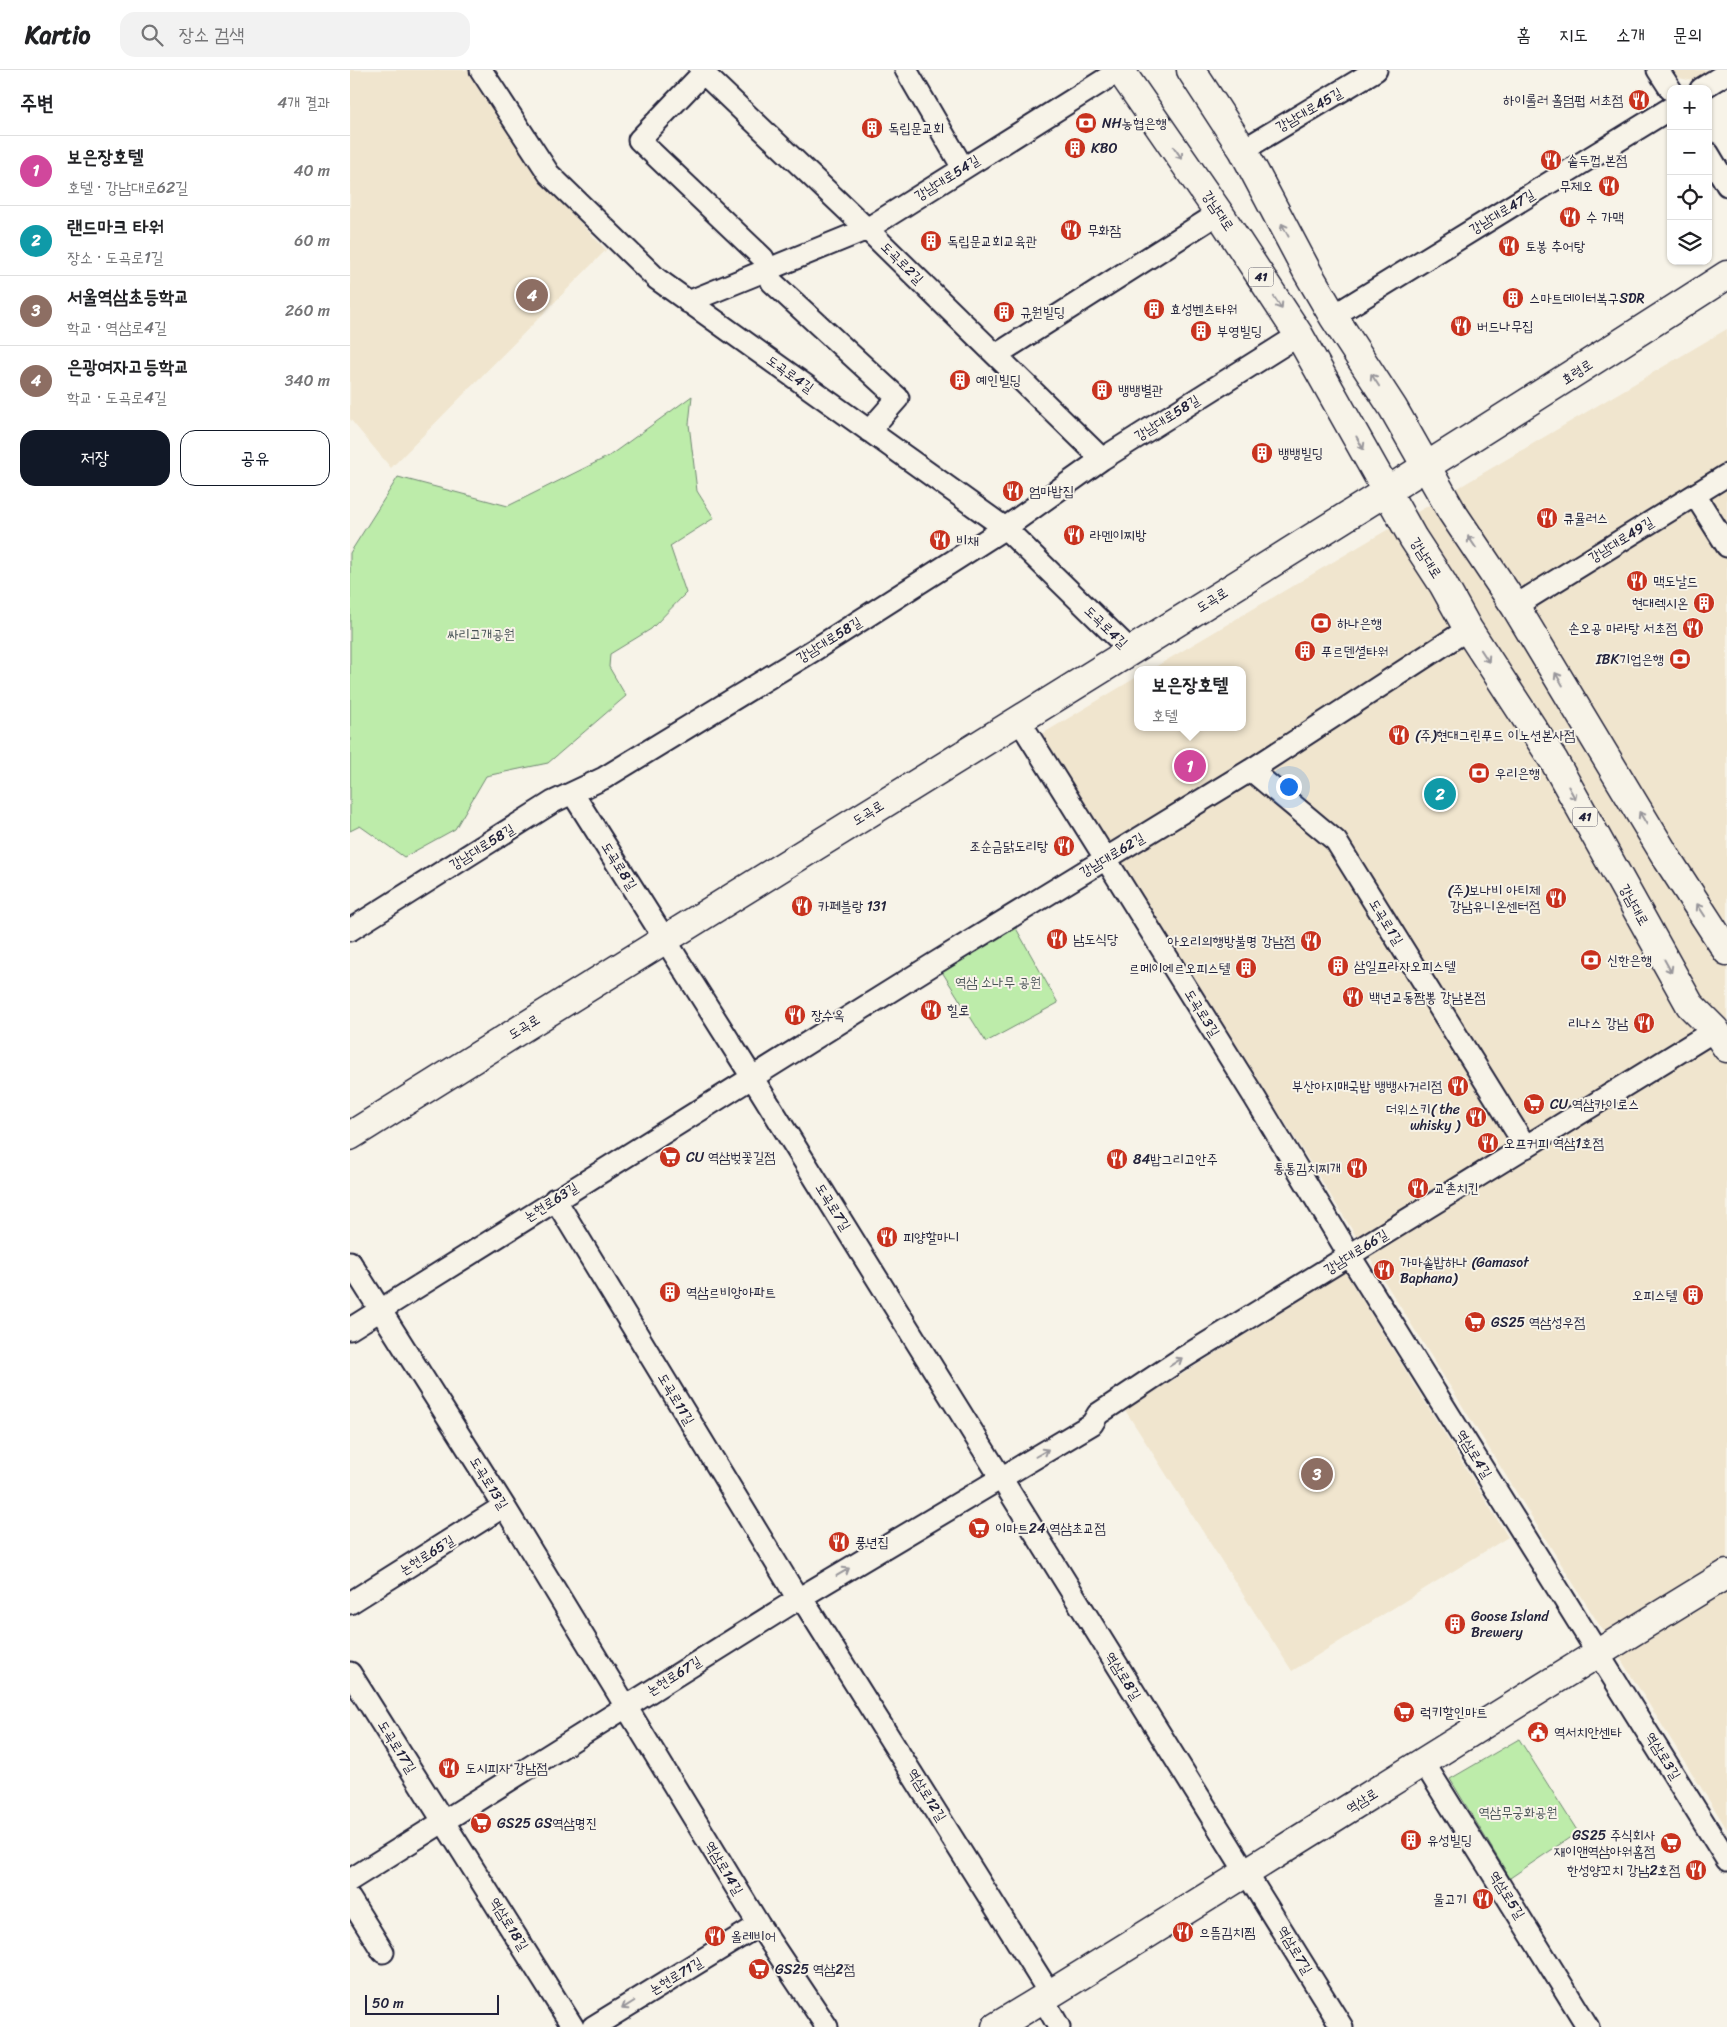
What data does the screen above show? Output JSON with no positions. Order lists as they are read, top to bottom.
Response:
{
  "streets": {
    "main road": [
      "강남대로",
      "41",
      "효령로",
      "도곡로",
      "역삼로"
    ],
    "street": [
      "강남대로45길",
      "강남대로54길",
      "강남대로47길",
      "도곡로2길",
      "도곡로4길",
      "강남대로58길",
      "강남대로49길",
      "강남대로62길",
      "도곡로8길",
      "도곡로1길",
      "도곡로3길",
      "논현로63길",
      "도곡로7길",
      "강남대로66길",
      "도곡로11길",
      "역삼로4길",
      "도곡로13길",
      "논현로65길",
      "논현로67길",
      "역삼로8길",
      "도곡로17길",
      "역삼로3길",
      "역삼로12길",
      "역삼로14길",
      "역삼로5길",
      "역삼로18길",
      "역삼로7길",
      "논현로71길"
    ]
  },
  "crossings": [
    ["강남대로54길", "강남대로"],
    ["강남대로54길", "도곡로2길"],
    ["강남대로54길", "도곡로4길"],
    ["강남대로", "효령로"],
    ["강남대로", "강남대로58길"],
    ["강남대로", "도곡로"],
    ["강남대로", "강남대로62길"],
    ["강남대로", "강남대로66길"],
    ["도곡로2길", "강남대로58길"],
    ["효령로", "도곡로"],
    ["도곡로4길", "강남대로58길"],
    ["도곡로4길", "도곡로"],
    ["강남대로58길", "도곡로8길"],
    ["도곡로", "도곡로8길"],
    ["도곡로", "도곡로3길"],
    ["도곡로", "도곡로7길"],
    ["강남대로62길", "도곡로1길"],
    ["강남대로62길", "도곡로3길"],
    ["강남대로62길", "논현로63길"],
    ["강남대로62길", "도곡로7길"],
    ["도곡로8길", "도곡로7길"],
    ["도곡로1길", "강남대로66길"],
    ["도곡로3길", "강남대로66길"],
    ["도곡로3길", "역삼로4길"],
    ["논현로63길", "도곡로7길"],
    ["논현로63길", "도곡로11길"],
    ["논현로63길", "도곡로13길"],
    ["도곡로7길", "강남대로66길"],
    ["도곡로7길", "논현로67길"],
    ["도곡로7길", "역삼로8길"],
    ["강남대로66길", "역삼로4길"],
    ["강남대로66길", "논현로67길"],
    ["강남대로66길", "역삼로8길"],
    ["도곡로11길", "논현로67길"],
    ["도곡로11길", "역삼로12길"],
    ["역삼로4길", "역삼로3길"],
    ["역삼로4길", "역삼로"],
    ["도곡로13길", "논현로65길"],
    ["도곡로13길", "논현로67길"],
    ["도곡로13길", "역삼로14길"],
    ["논현로67길", "역삼로8길"],
    ["논현로67길", "도곡로17길"],
    ["논현로67길", "역삼로12길"],
    ["논현로67길", "역삼로14길"],
    ["논현로67길", "역삼로18길"],
    ["역삼로8길", "역삼로"],
    ["역삼로8길", "역삼로7길"],
    ["도곡로17길", "역삼로18길"],
    ["역삼로3길", "역삼로"],
    ["역삼로12길", "역삼로"],
    ["역삼로", "역삼로5길"],
    ["역삼로", "역삼로7길"],
    ["역삼로14길", "논현로71길"]
  ],
  "one_way": ["강남대로66길", "논현로71길"],
  "parks": ["싸리고개공원", "역삼 소나무 공원", "역삼무궁화공원"],
  "places": {
    "restaurant": [
      "하이롤러 홀덤펍 서초점",
      "솥두껍 본점",
      "무제오",
      "수 가맥",
      "무화잠",
      "토봉 추어탕",
      "버드나무집",
      "엄마밥집",
      "큐뮬러스",
      "라멘이찌방",
      "비채",
      "맥도날드",
      "손오공 마라탕 서초점",
      "(주)현대그린푸드 이노션본사점",
      "조순금닭도리탕",
      "(주)보나비 아티제 강남유니온센터점",
      "카페블랑 131",
      "남도식당",
      "아오리의행방불명 강남점",
      "백년교동짬뽕 강남본점",
      "힐로",
      "장수옥",
      "리나스 강남",
      "부산아지매국밥 뱅뱅사거리점",
      "더위스키( the whisky )",
      "오프커피 역삼1호점",
      "84밥그리고안주",
      "통통김치찌개",
      "교촌치킨",
      "피양할마니",
      "가마솥밥하나 (Gamasot Baphana)",
      "풍년집",
      "도시피자 강남점",
      "한성양꼬치 강남2호점",
      "물고기",
      "으뜸김치찜",
      "올레비어"
    ],
    "bank": [
      "NH농협은행",
      "하나은행",
      "IBK기업은행",
      "우리은행",
      "신한은행"
    ],
    "building": [
      "독립문교회",
      "KBO",
      "독립문교회교육관",
      "스마트데이터복구SDR",
      "효성벤츠타워",
      "규원빌딩",
      "부영빌딩",
      "예인빌딩",
      "뱅뱅별관",
      "뱅뱅빌딩",
      "현대렉시온",
      "푸르덴셜타워",
      "삼일프라자오피스텔",
      "르메이에르오피스텔",
      "역삼르비앙아파트",
      "오피스텔",
      "Goose Island Brewery",
      "유성빌딩"
    ],
    "supermarket": [
      "CU 역삼카이로스",
      "CU 역삼벚꽃길점",
      "GS25 역삼성우점",
      "이마트24 역삼초교점",
      "럭키할인마트",
      "GS25 GS역삼명진",
      "GS25 주식회사 재이앤역삼아워홈점",
      "GS25 역삼2점"
    ],
    "public building": ["역서치안센타"]
  },
  "scale_bar": "50 m",
  "page": {
    "header": "Kartio",
    "search": "장소 검색",
    "nav": [
      "홈",
      "지도",
      "소개",
      "문의"
    ],
    "heading": ["주변", "4개 결과"],
    "map_buttons": ["+", "−"],
    "list": [
      {
        "mark": "1",
        "name": "보은장호텔",
        "note": "호텔 · 강남대로62길",
        "value": "40 m"
      },
      {
        "mark": "2",
        "name": "랜드마크 타워",
        "note": "장소 · 도곡로1길",
        "value": "60 m"
      },
      {
        "mark": "3",
        "name": "서울역삼초등학교",
        "note": "학교 · 역삼로4길",
        "value": "260 m"
      },
      {
        "mark": "4",
        "name": "은광여자고등학교",
        "note": "학교 · 도곡로4길",
        "value": "340 m"
      }
    ],
    "pins": [
      "4",
      "1",
      "2",
      "3"
    ],
    "buttons": ["저장", "공유"],
    "popup": ["보은장호텔", "호텔"],
    "scale": "50 m"
  }
}
